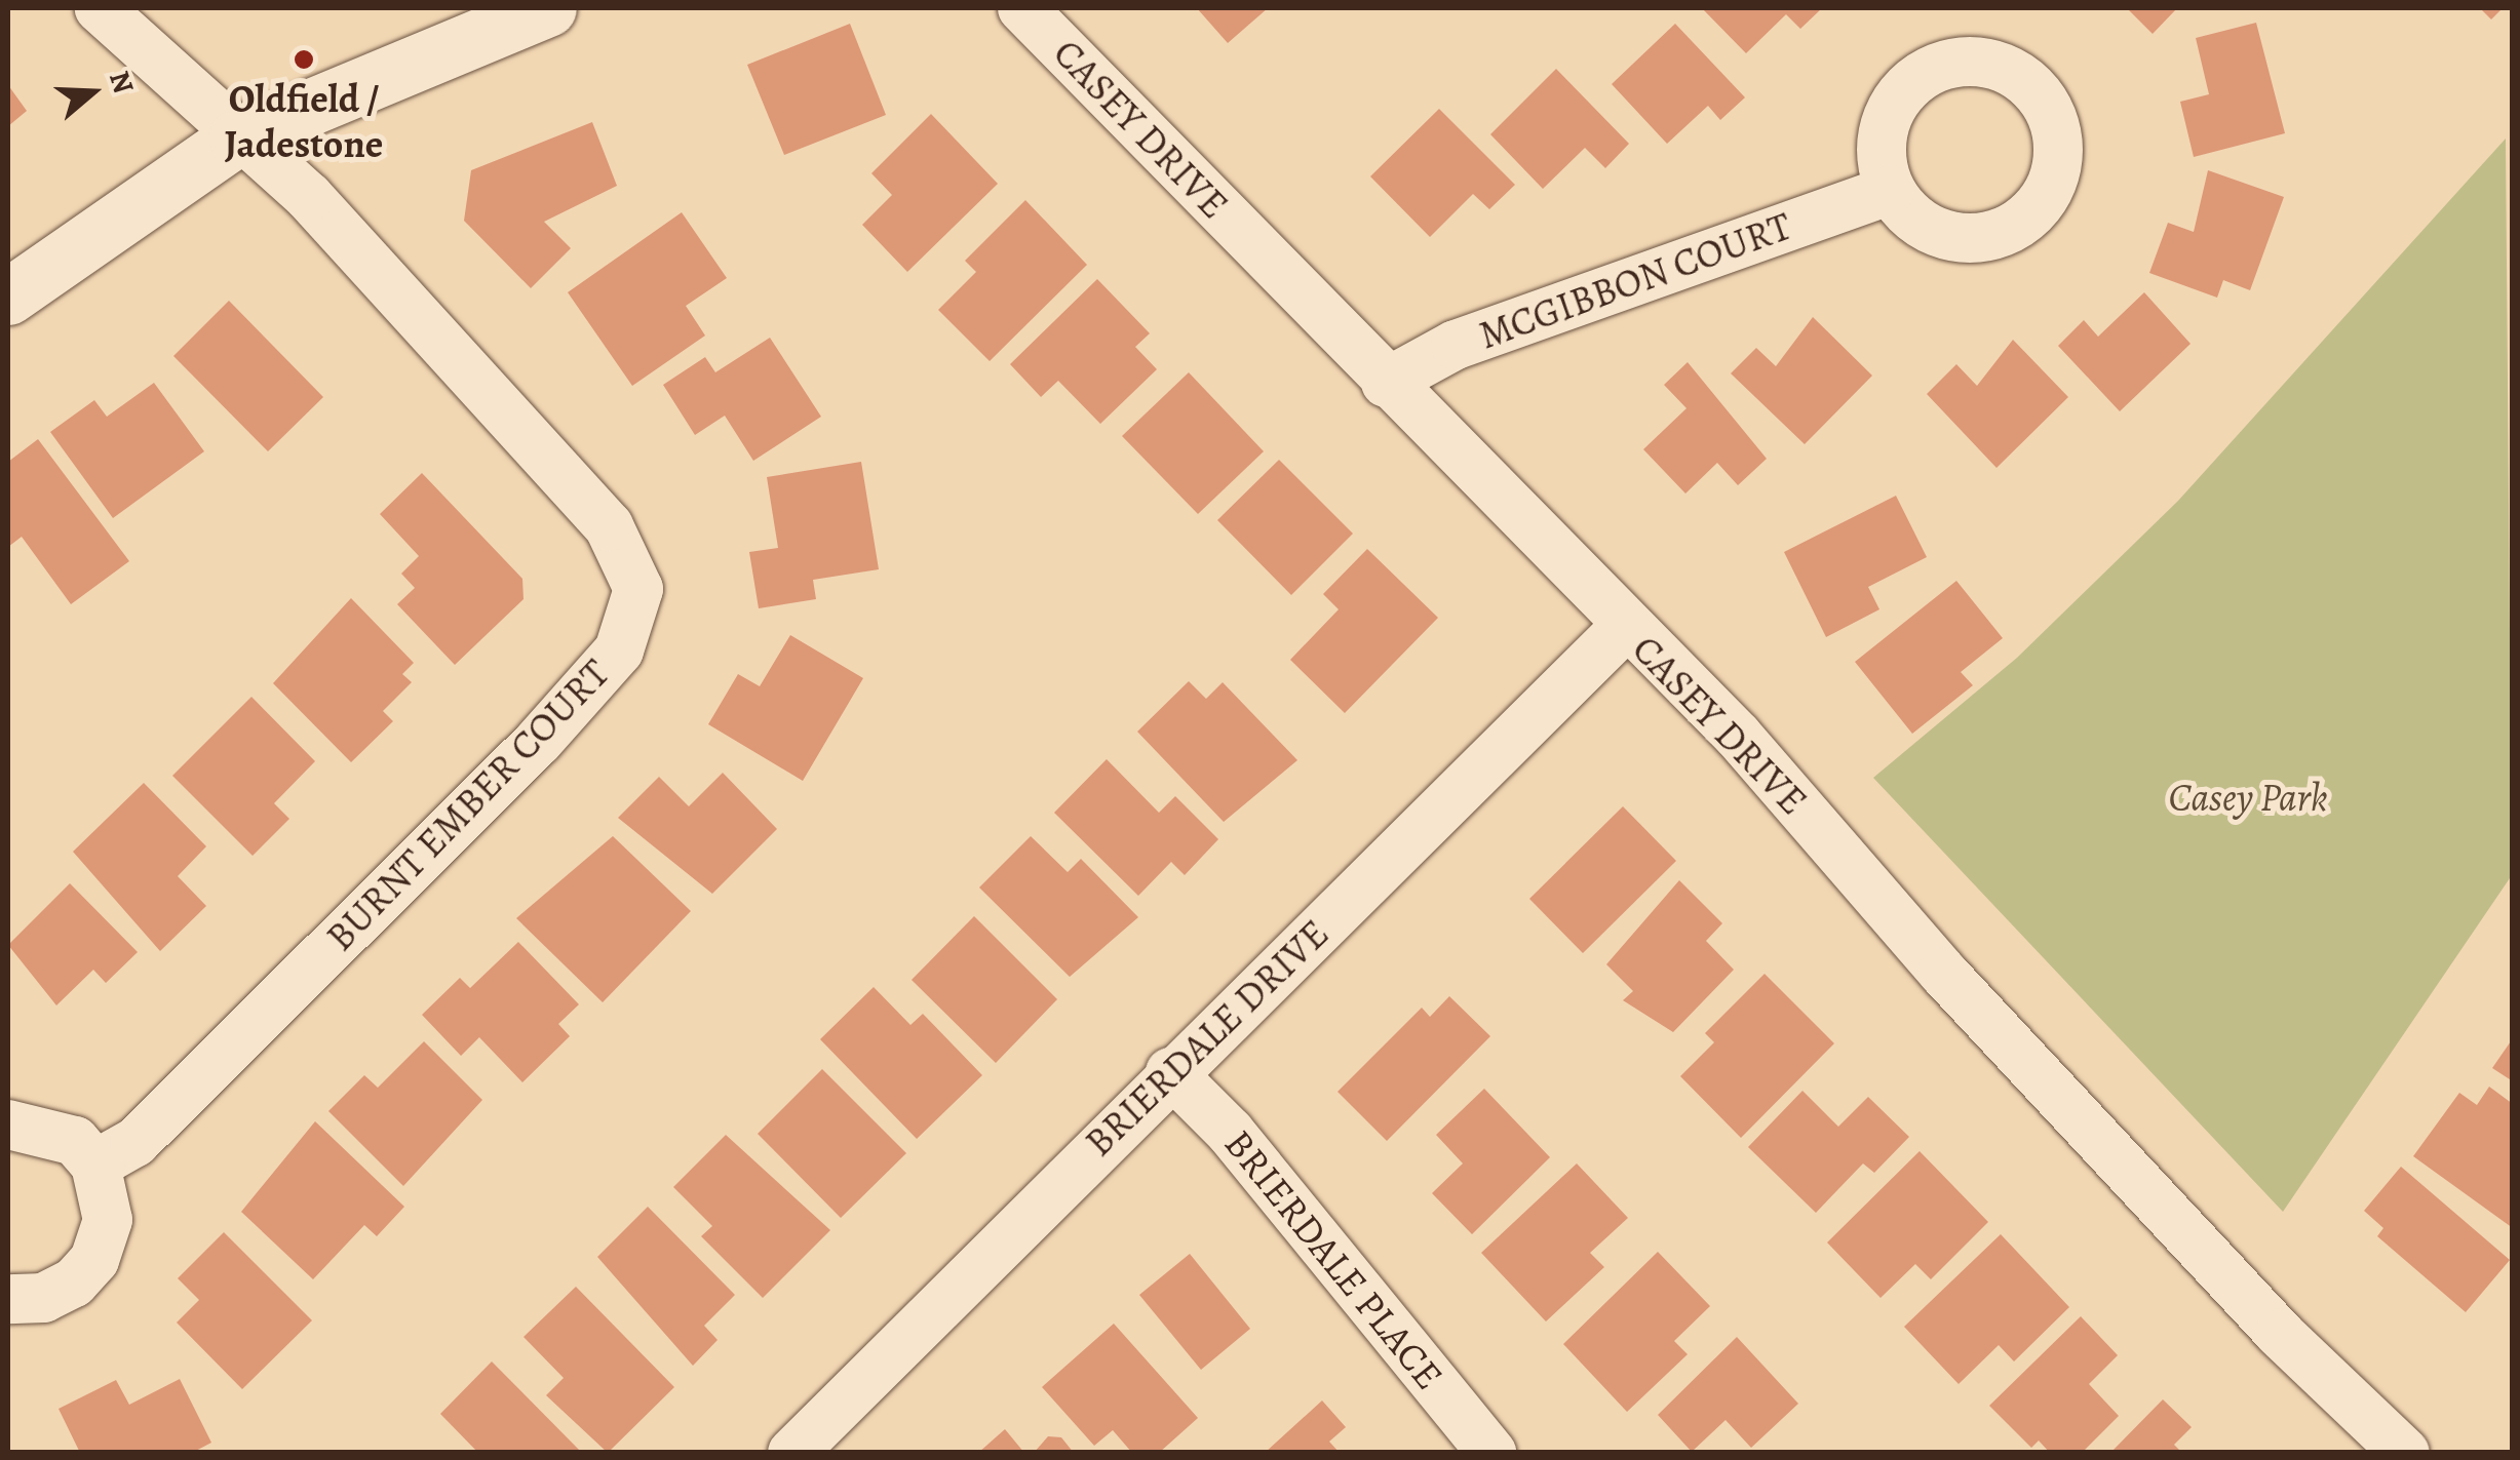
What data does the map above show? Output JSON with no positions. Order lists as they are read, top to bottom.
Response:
{
  "streets": {
    "street": [
      "CASEY DRIVE",
      "MCGIBBON COURT",
      "BURNT EMBER COURT",
      "BRIERDALE DRIVE",
      "BRIERDALE PLACE"
    ]
  },
  "crossings": [
    ["CASEY DRIVE", "MCGIBBON COURT"],
    ["CASEY DRIVE", "BRIERDALE DRIVE"],
    ["BRIERDALE DRIVE", "BRIERDALE PLACE"]
  ],
  "parks": ["Casey Park"],
  "places": ["Oldfield / Jadestone"],
  "north": "right"
}
